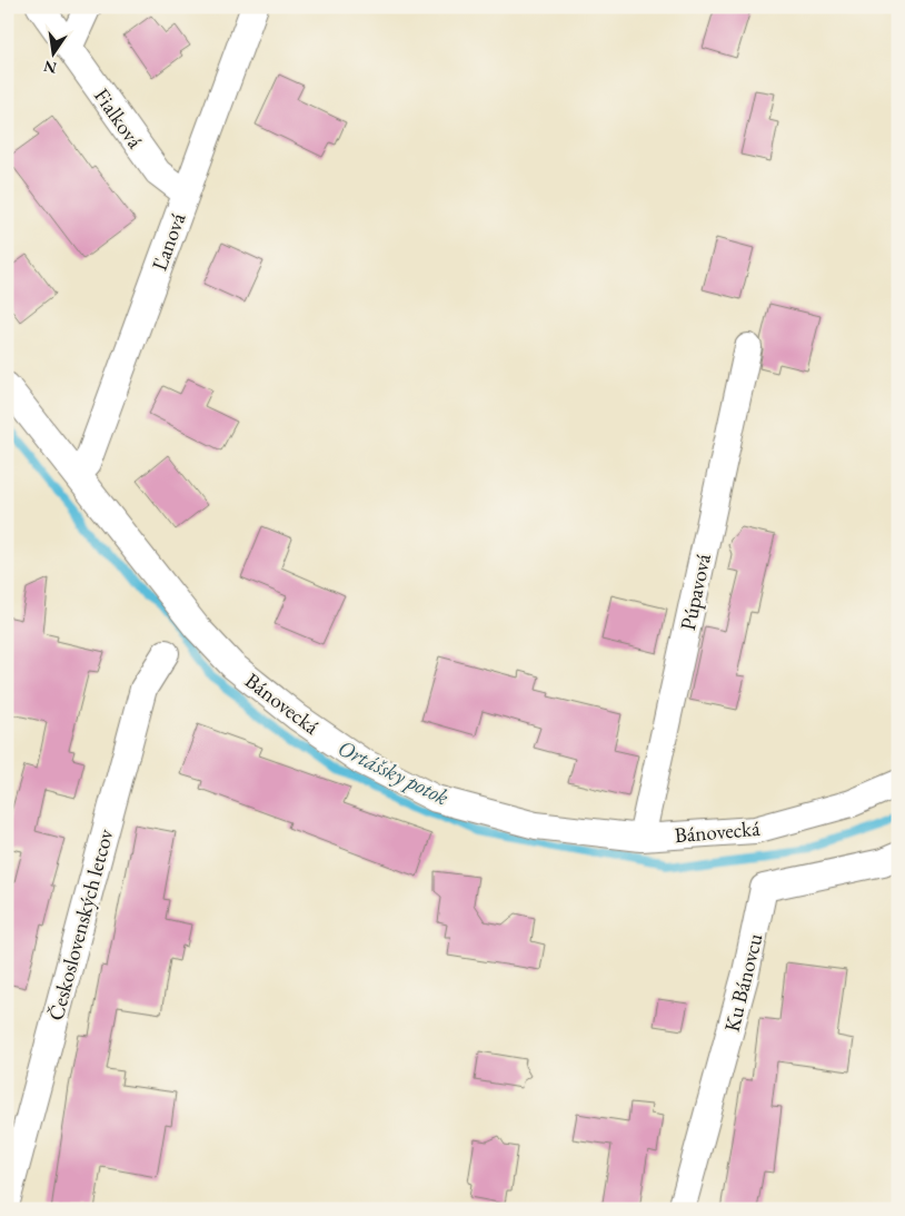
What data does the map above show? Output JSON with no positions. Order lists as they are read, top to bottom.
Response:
{
  "streets": {
    "street": [
      "Fialková",
      "Ľanová",
      "Púpavová",
      "Bánovecká",
      "Československých letcov",
      "Ku Bánovcu"
    ]
  },
  "crossings": [
    ["Fialková", "Ľanová"],
    ["Ľanová", "Bánovecká"],
    ["Púpavová", "Bánovecká"]
  ],
  "water": ["Ortášsky potok"],
  "north": "bottom"
}
